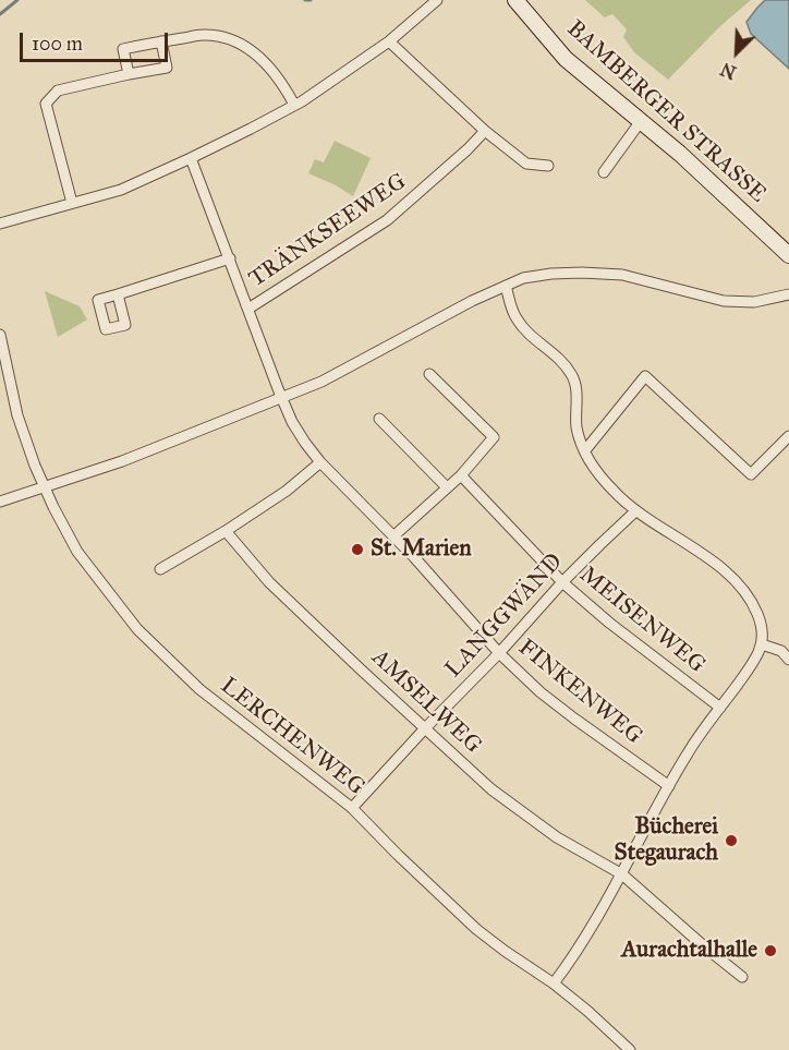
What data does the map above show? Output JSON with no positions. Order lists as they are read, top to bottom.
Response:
{
  "streets": {
    "main road": ["BAMBERGER STRASSE"],
    "street": [
      "TRÄNKSEEWEG",
      "LANGGWÄND",
      "MEISENWEG",
      "FINKENWEG",
      "AMSELWEG",
      "LERCHENWEG"
    ]
  },
  "crossings": [
    ["TRÄNKSEEWEG", "FINKENWEG"],
    ["LANGGWÄND", "MEISENWEG"],
    ["LANGGWÄND", "FINKENWEG"],
    ["LANGGWÄND", "AMSELWEG"],
    ["LANGGWÄND", "LERCHENWEG"]
  ],
  "places": ["St. Marien", "Bücherei Stegaurach", "Aurachtalhalle"],
  "scale_bar": "100 m",
  "north": "bottom left"
}
